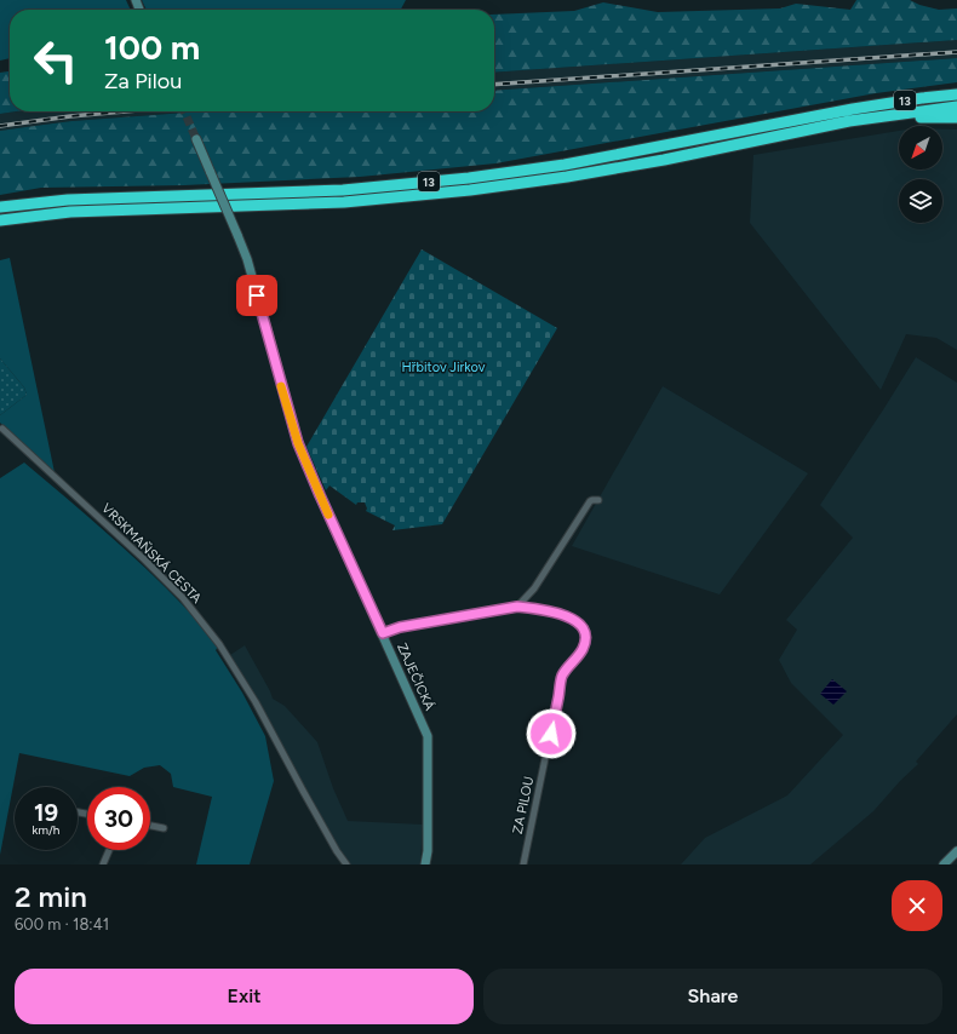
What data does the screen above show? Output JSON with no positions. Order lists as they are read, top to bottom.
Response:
{
  "streets": {
    "highway": ["13"],
    "street": ["VRSKMAŇSKÁ CESTA", "ZAJEČICKÁ", "ZA PILOU"]
  },
  "crossings": [
    ["ZAJEČICKÁ", "ZA PILOU"]
  ],
  "parks": ["Hřbitov Jirkov"],
  "north": "bottom left",
  "page": {
    "turn": ["100 m", "Za Pilou"],
    "speed": "19 km/h",
    "limit": "30",
    "heading": ["2 min", "600 m · 18:41"],
    "buttons": ["Exit", "Share"]
  }
}
